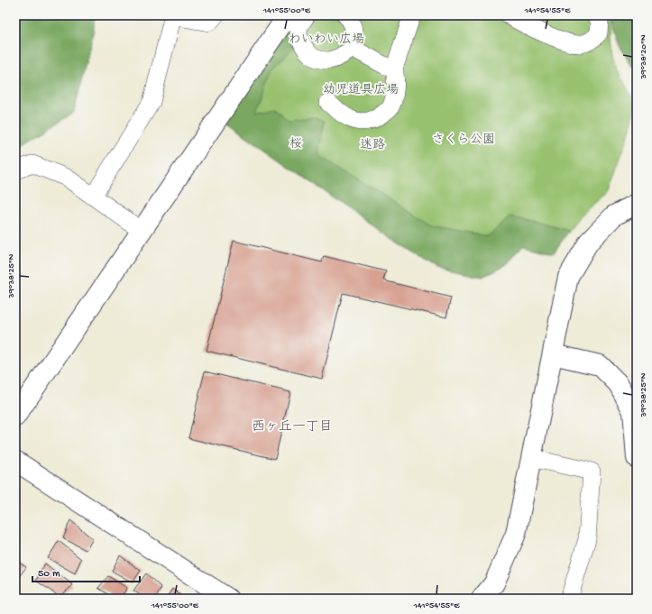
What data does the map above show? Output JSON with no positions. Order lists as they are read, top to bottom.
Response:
{
  "districts": ["西ヶ丘一丁目"],
  "parks": [
    "わいわい広場",
    "幼児道具広場",
    "さくら公園",
    "桜",
    "迷路"
  ],
  "scale_bar": "50 m",
  "coordinates": [
    "141°55'00\"E",
    "141°54'55\"E",
    "39°38'20\"N",
    "39°38'25\"N"
  ]
}
